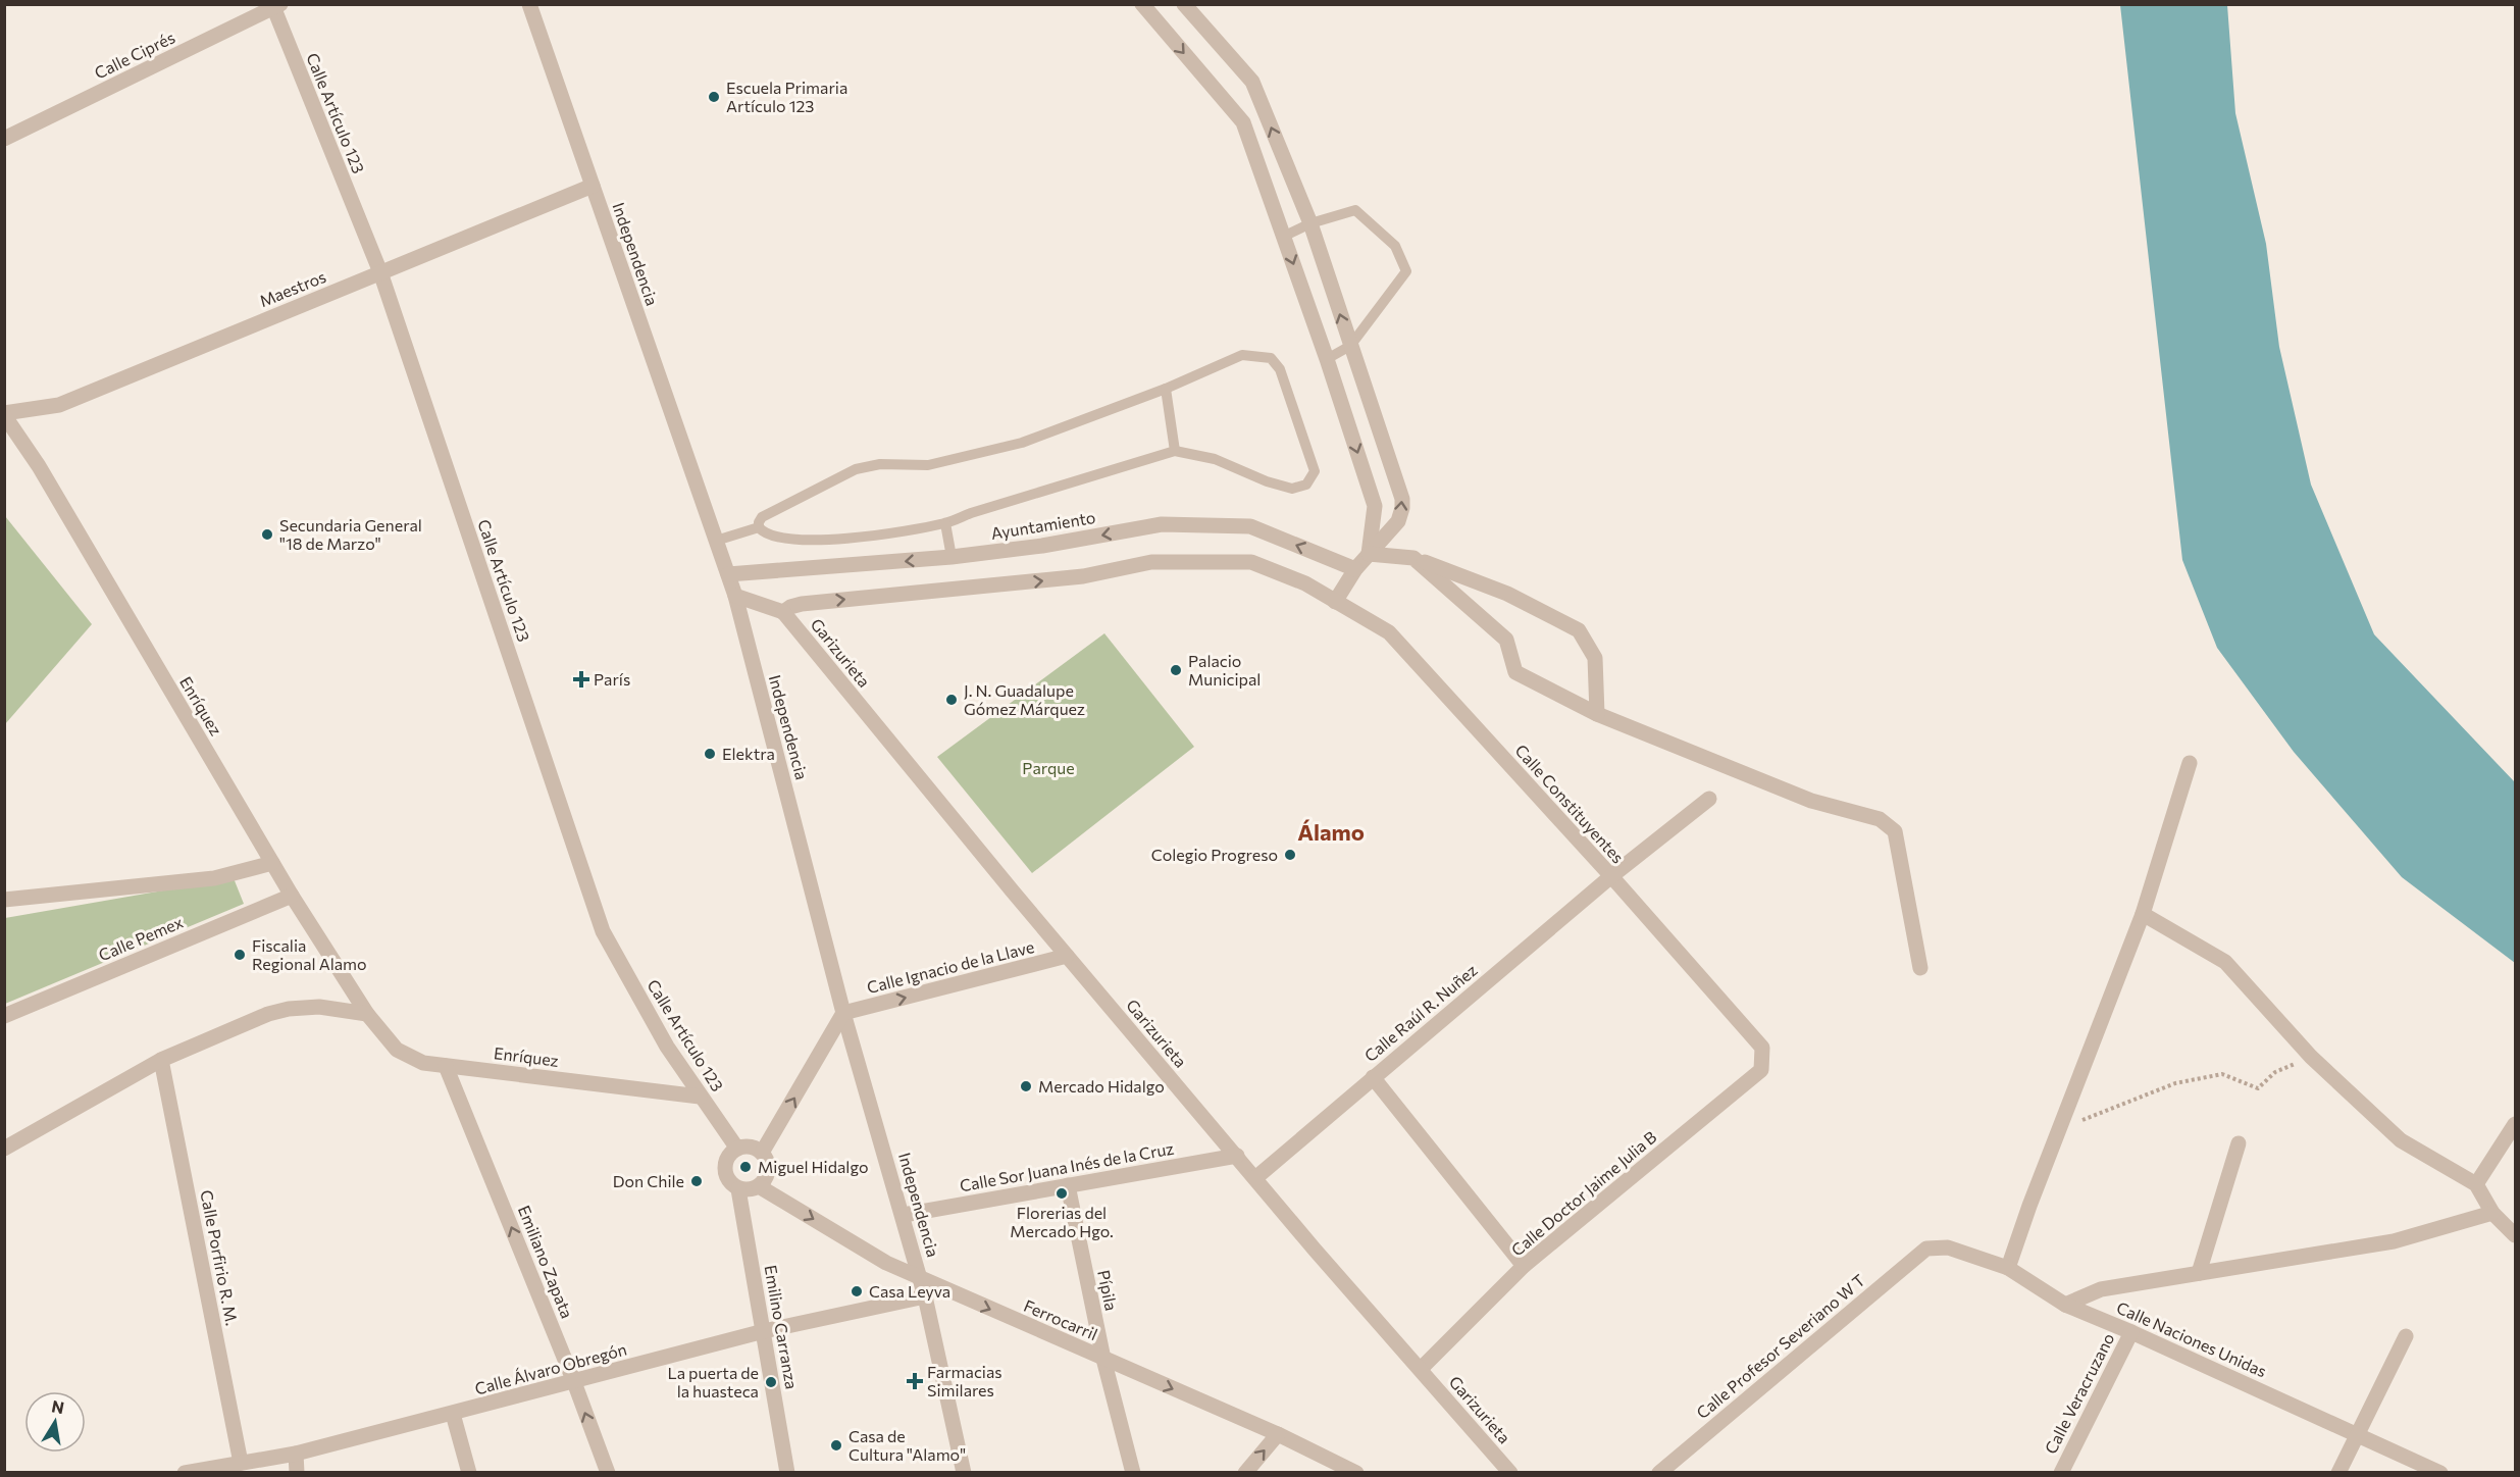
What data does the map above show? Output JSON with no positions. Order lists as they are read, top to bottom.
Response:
{
  "streets": {
    "street": [
      "Calle Ciprés",
      "Calle Artículo 123",
      "Independencia",
      "Maestros",
      "Ayuntamiento",
      "Garizurieta",
      "Enríquez",
      "Calle Constituyentes",
      "Calle Pemex",
      "Calle Ignacio de la Llave",
      "Calle Raúl R. Nuñez",
      "Calle Sor Juana Inés de la Cruz",
      "Calle Doctor Jaime Julia B",
      "Calle Porfirio R. M.",
      "Emiliano Zapata",
      "Pípila",
      "Ferrocarril",
      "Emilino Carranza",
      "Calle Naciones Unidas",
      "Calle Profesor Severiano W T",
      "Calle Álvaro Obregón",
      "Calle Veracruzano"
    ]
  },
  "crossings": [
    ["Calle Ciprés", "Calle Artículo 123"],
    ["Calle Artículo 123", "Maestros"],
    ["Calle Artículo 123", "Enríquez"],
    ["Calle Artículo 123", "Ferrocarril"],
    ["Calle Artículo 123", "Emilino Carranza"],
    ["Independencia", "Maestros"],
    ["Independencia", "Ayuntamiento"],
    ["Independencia", "Calle Ignacio de la Llave"],
    ["Independencia", "Calle Sor Juana Inés de la Cruz"],
    ["Independencia", "Ferrocarril"],
    ["Independencia", "Calle Álvaro Obregón"],
    ["Maestros", "Enríquez"],
    ["Garizurieta", "Calle Ignacio de la Llave"],
    ["Garizurieta", "Calle Raúl R. Nuñez"],
    ["Garizurieta", "Calle Sor Juana Inés de la Cruz"],
    ["Garizurieta", "Calle Doctor Jaime Julia B"],
    ["Enríquez", "Calle Pemex"],
    ["Enríquez", "Emiliano Zapata"],
    ["Calle Constituyentes", "Calle Raúl R. Nuñez"],
    ["Calle Constituyentes", "Calle Doctor Jaime Julia B"],
    ["Calle Sor Juana Inés de la Cruz", "Pípila"],
    ["Calle Porfirio R. M.", "Calle Álvaro Obregón"],
    ["Emiliano Zapata", "Calle Álvaro Obregón"],
    ["Pípila", "Ferrocarril"],
    ["Ferrocarril", "Emilino Carranza"],
    ["Emilino Carranza", "Calle Álvaro Obregón"],
    ["Calle Naciones Unidas", "Calle Profesor Severiano W T"],
    ["Calle Naciones Unidas", "Calle Veracruzano"]
  ],
  "one_way": ["Calle Ignacio de la Llave", "Emiliano Zapata", "Ferrocarril"],
  "districts": ["Álamo"],
  "parks": ["Parque"],
  "places": {
    "other": [
      "Escuela Primaria Artículo 123",
      "Secundaria General \"18 de Marzo\"",
      "Palacio Municipal",
      "J. N. Guadalupe Gómez Márquez",
      "Elektra",
      "Colegio Progreso",
      "Fiscalia Regional Alamo",
      "Mercado Hidalgo",
      "Miguel Hidalgo",
      "Don Chile",
      "Florerias del Mercado Hgo.",
      "Casa Leyva",
      "La puerta de la huasteca",
      "Casa de Cultura \"Alamo\""
    ],
    "health": ["París", "Farmacias Similares"]
  },
  "north": "top"
}
